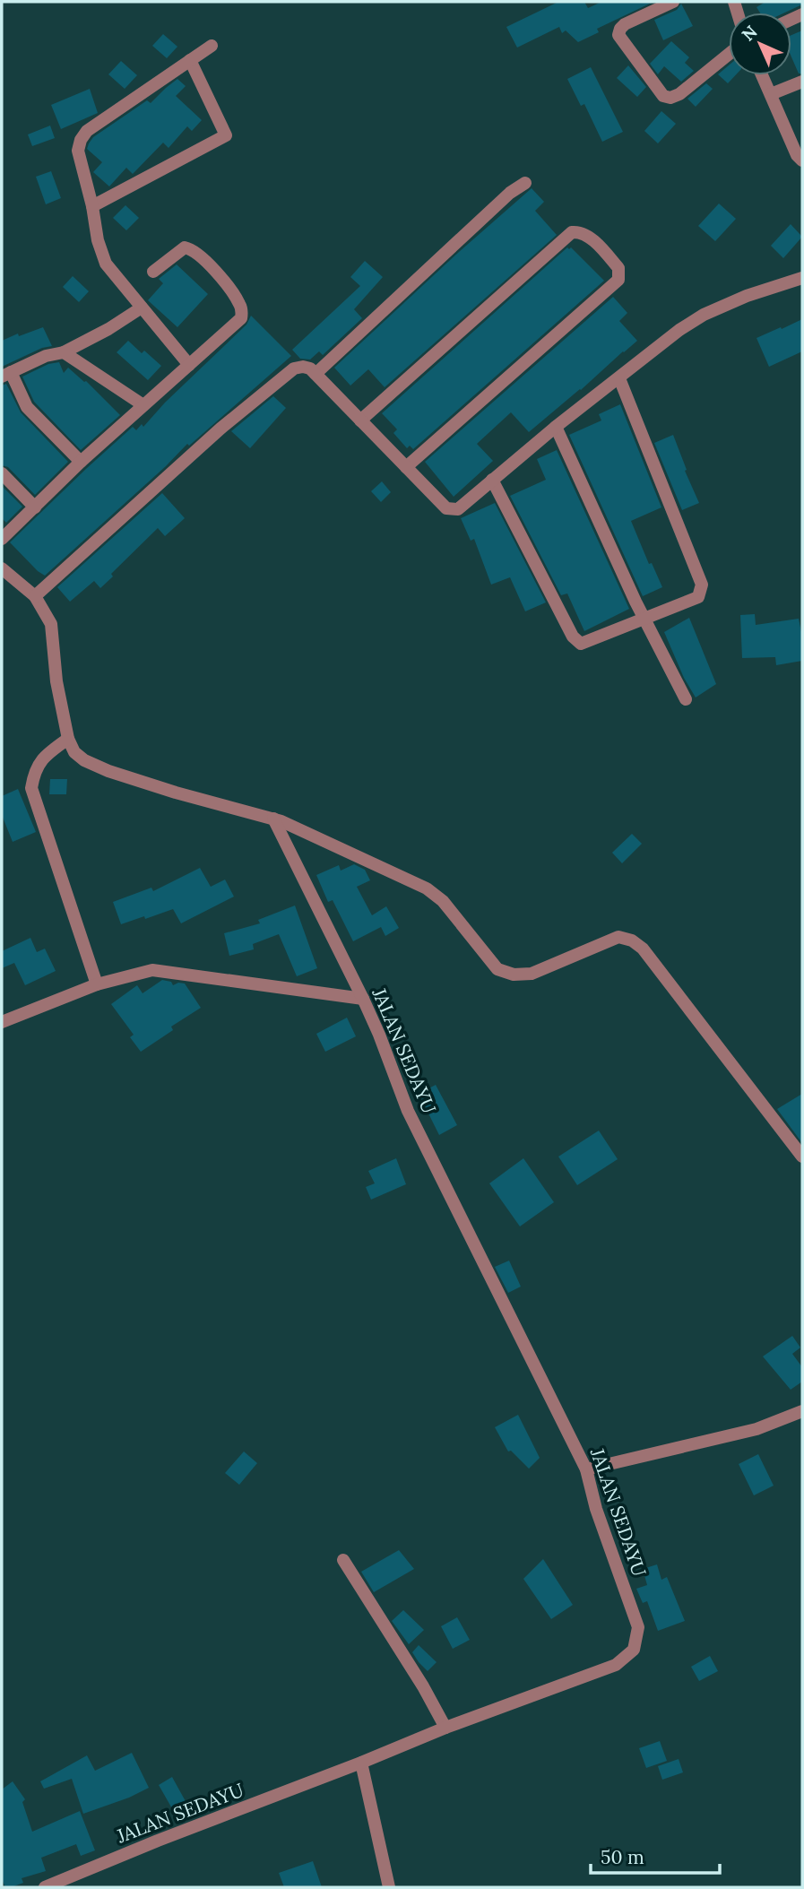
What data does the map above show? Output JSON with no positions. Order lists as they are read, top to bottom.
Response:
{
  "streets": {
    "street": ["JALAN SEDAYU"]
  },
  "scale_bar": "50 m",
  "north": "top left"
}
